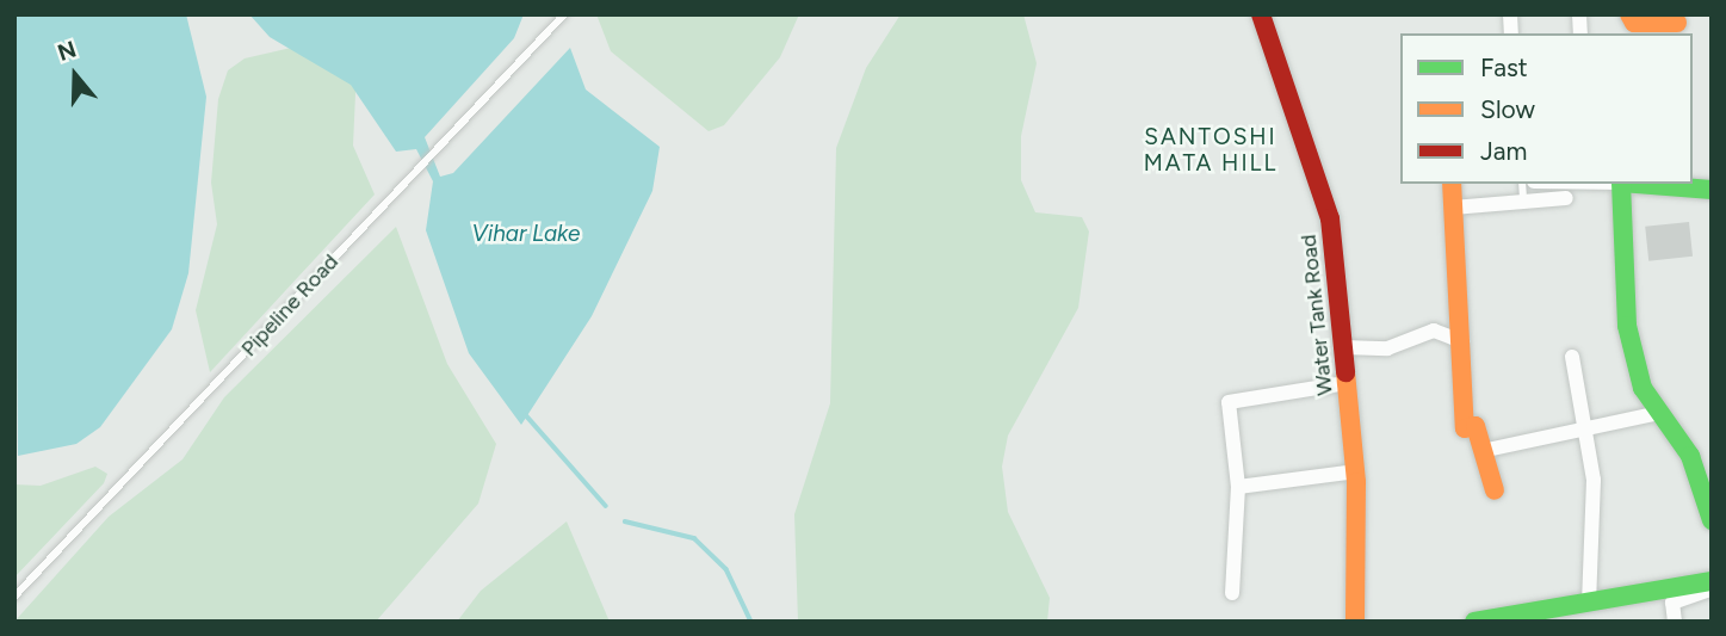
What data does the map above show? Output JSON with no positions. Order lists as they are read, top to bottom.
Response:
{
  "streets": {
    "street": ["Water Tank Road"],
    "lane": ["Pipeline Road"]
  },
  "districts": ["SANTOSHI MATA HILL"],
  "water": ["Vihar Lake"],
  "legend": ["Fast", "Slow", "Jam"],
  "north": "top"
}
